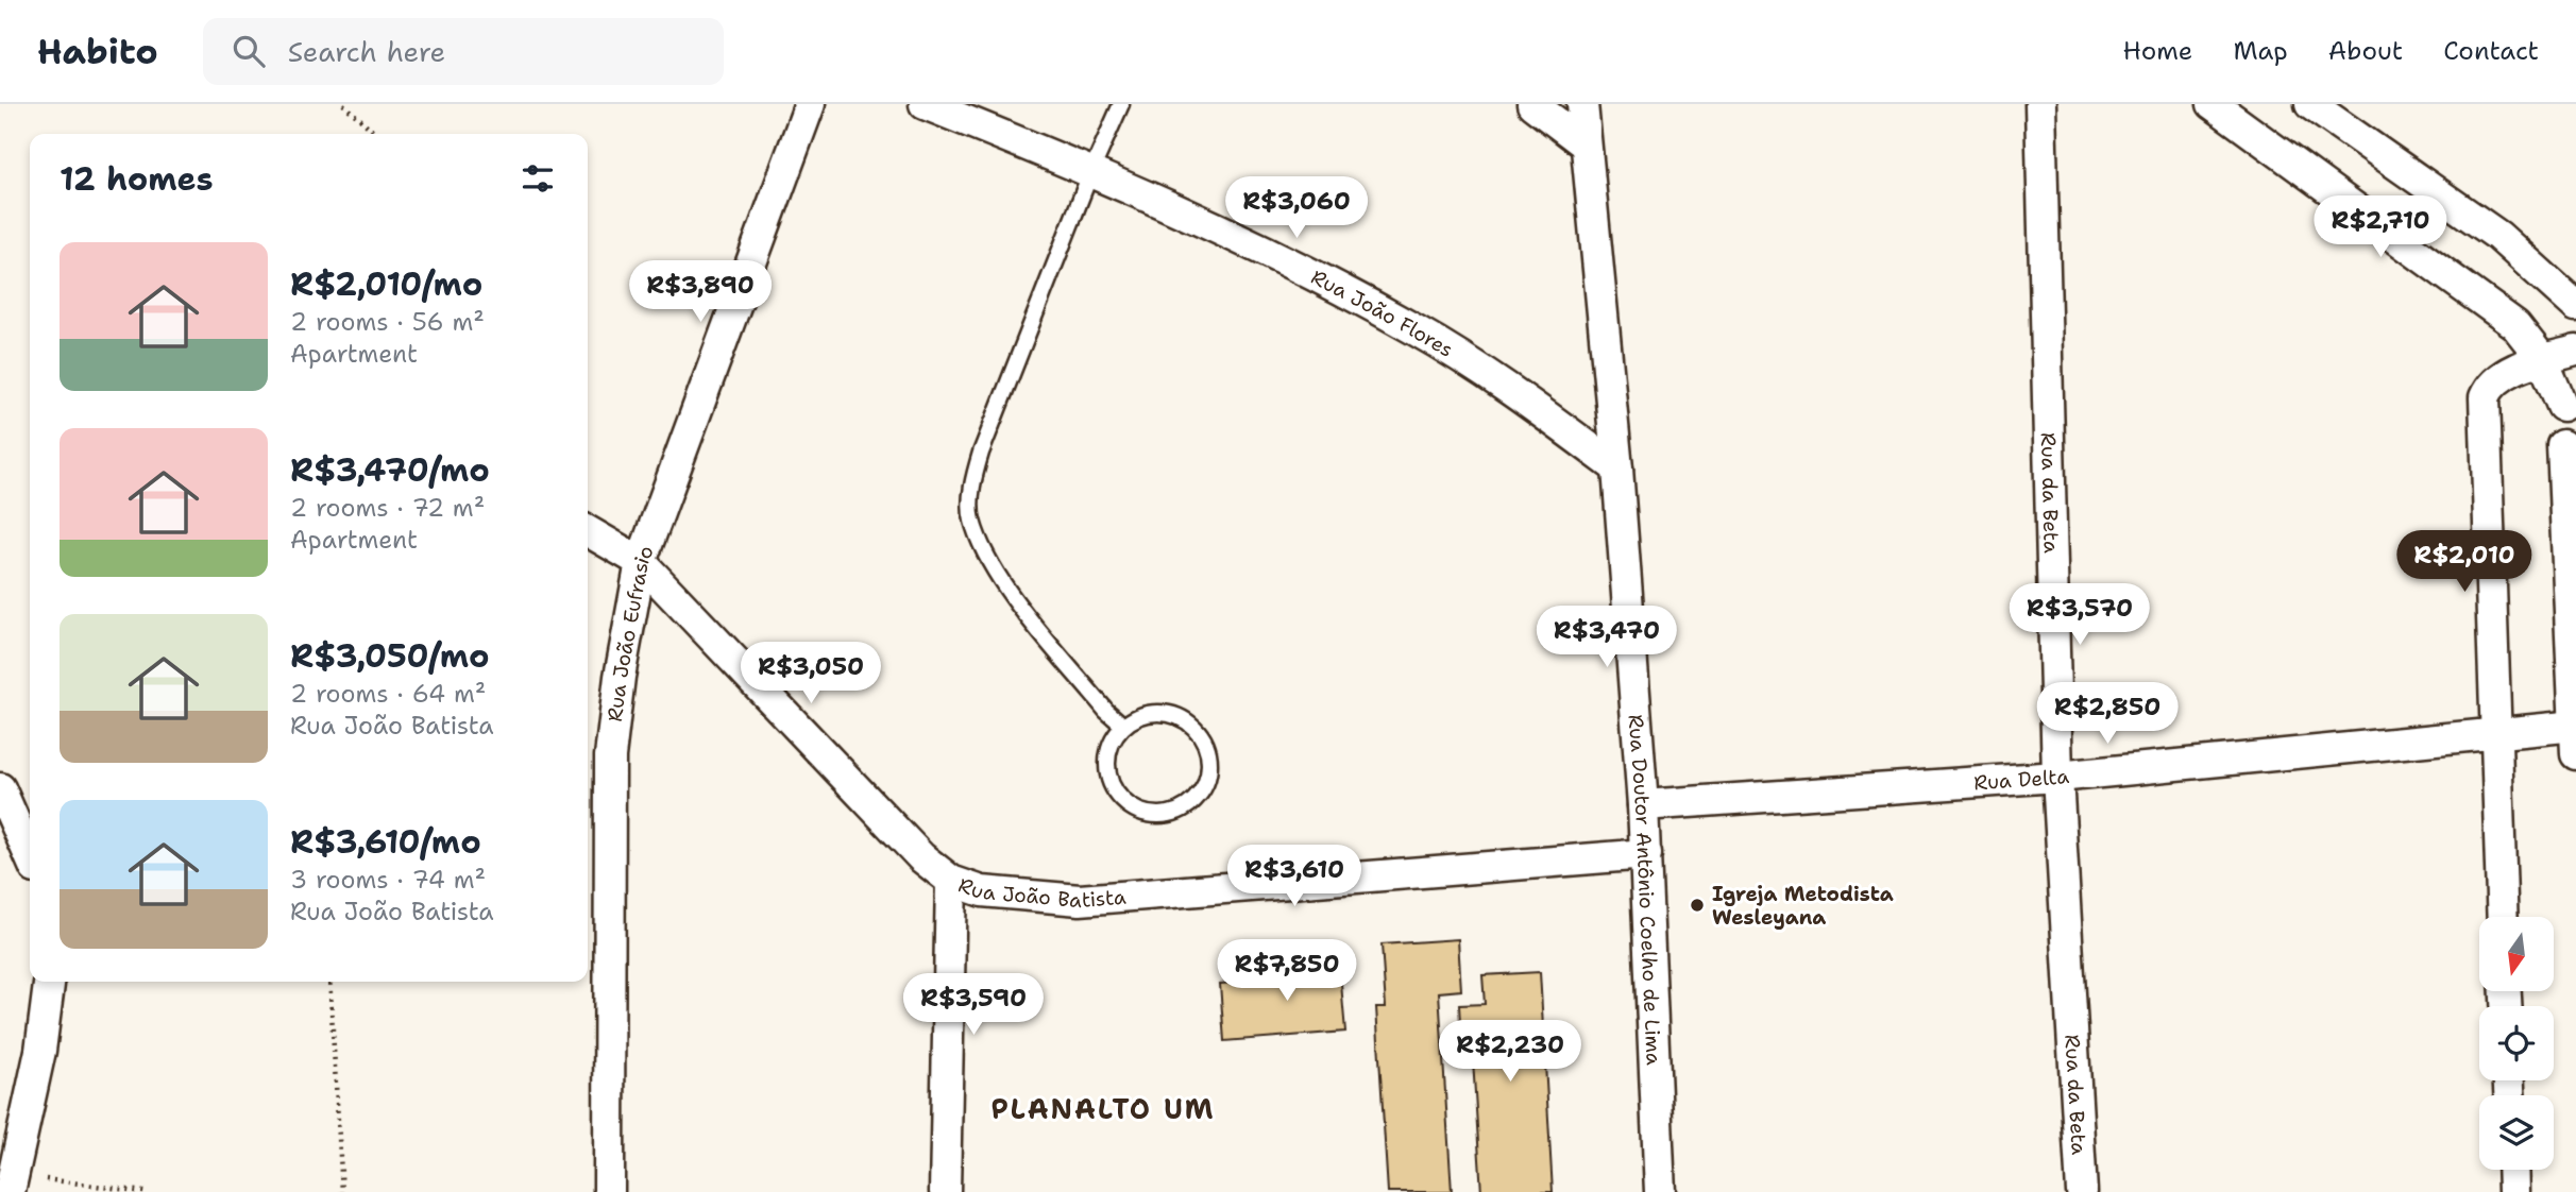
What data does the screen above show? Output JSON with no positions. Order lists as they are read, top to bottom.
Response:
{
  "streets": {
    "street": [
      "Rua João Flores",
      "Rua da Beta",
      "Rua João Eufrasio",
      "Rua Delta",
      "Rua João Batista",
      "Rua Doutor Antônio Coelho de Lima"
    ]
  },
  "crossings": [
    ["Rua João Flores", "Rua Doutor Antônio Coelho de Lima"],
    ["Rua da Beta", "Rua Delta"],
    ["Rua João Eufrasio", "Rua João Batista"],
    ["Rua Delta", "Rua Doutor Antônio Coelho de Lima"],
    ["Rua João Batista", "Rua Doutor Antônio Coelho de Lima"]
  ],
  "districts": ["PLANALTO UM"],
  "places": ["Igreja Metodista Wesleyana"],
  "north": "bottom",
  "page": {
    "header": "Habito",
    "search": "Search here",
    "nav": [
      "Home",
      "Map",
      "About",
      "Contact"
    ],
    "heading": "12 homes",
    "price": [
      "R$3,060",
      "R$2,710",
      "R$3,890",
      "R$2,010",
      "R$3,570",
      "R$3,470",
      "R$3,050",
      "R$2,850",
      "R$3,610",
      "R$7,850",
      "R$3,590",
      "R$2,230"
    ],
    "list": [
      {
        "name": "R$2,010/mo",
        "note": "2 rooms · 56 m² · Apartment"
      },
      {
        "name": "R$3,470/mo",
        "note": "2 rooms · 72 m² · Apartment"
      },
      {
        "name": "R$3,050/mo",
        "note": "2 rooms · 64 m² · Rua João Batista"
      },
      {
        "name": "R$3,610/mo",
        "note": "3 rooms · 74 m² · Rua João Batista"
      }
    ]
  }
}
